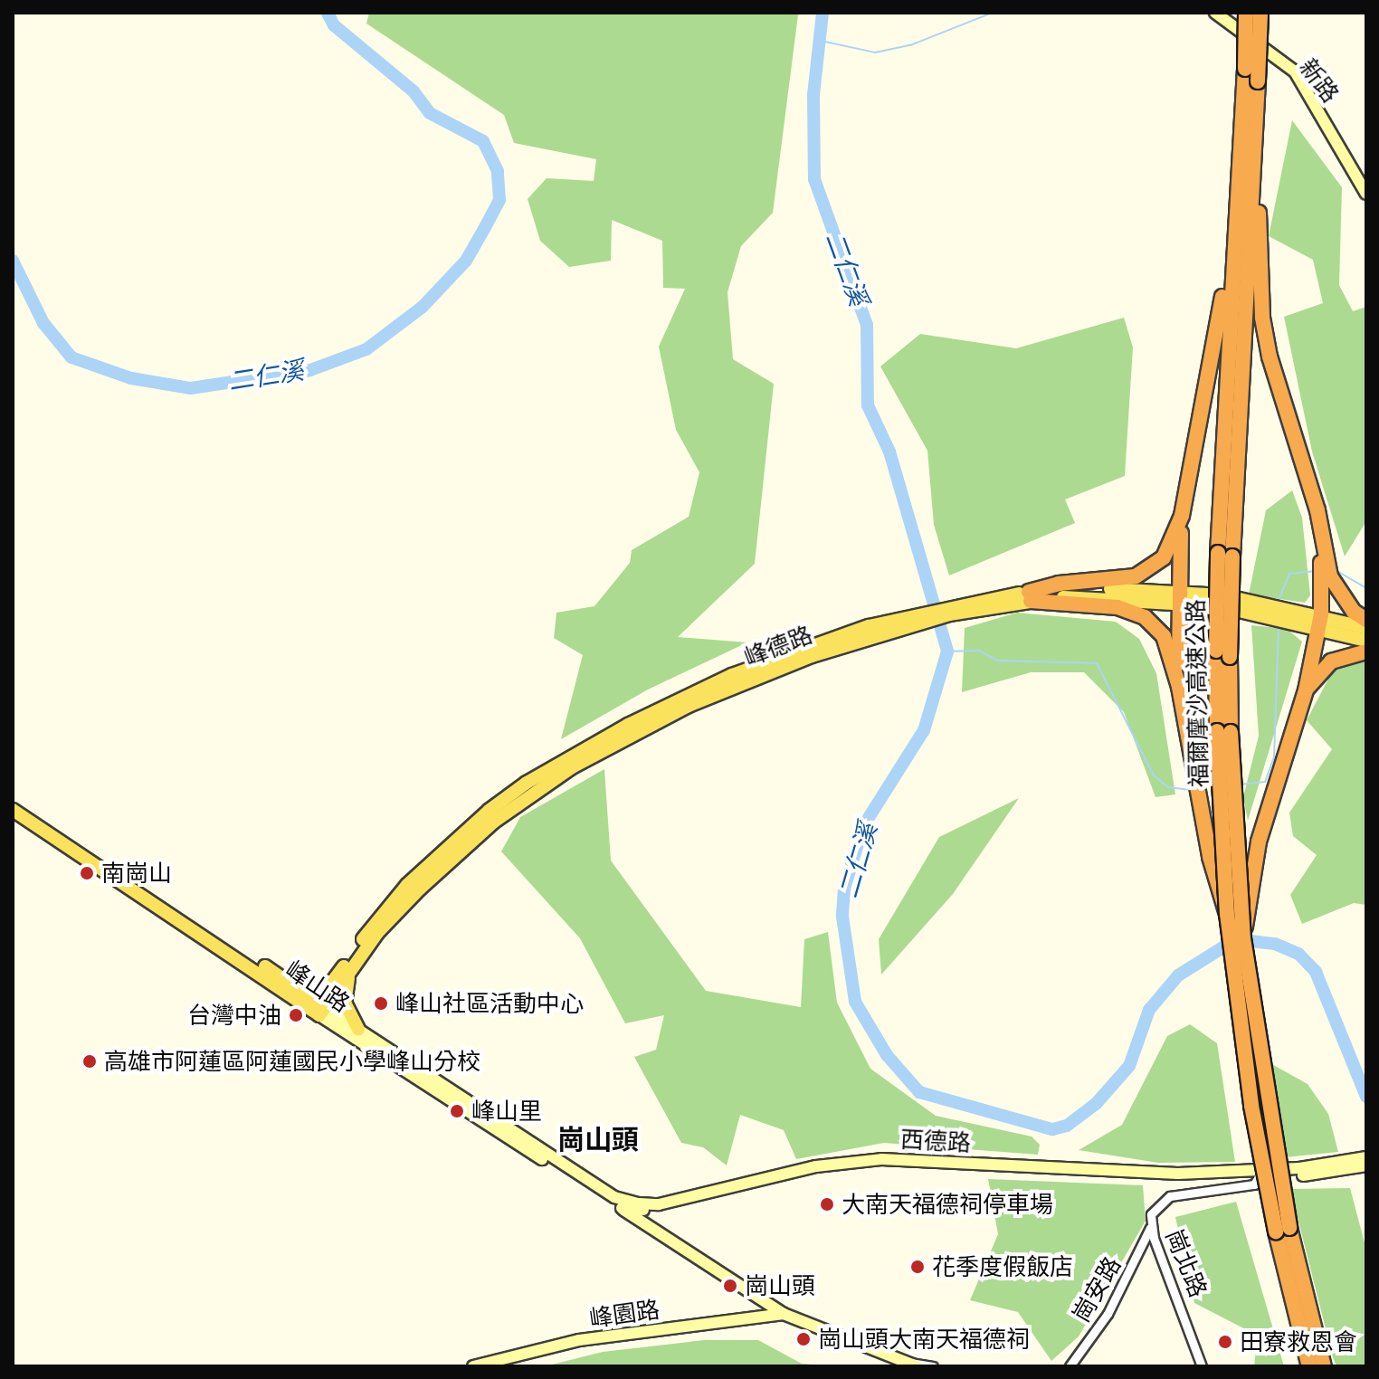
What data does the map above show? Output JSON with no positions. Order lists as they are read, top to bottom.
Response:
{
  "streets": {
    "highway": ["福爾摩沙高速公路"],
    "main road": ["峰德路", "峰山路"],
    "street": [
      "新路",
      "西德路",
      "崗北路",
      "崗安路",
      "峰園路"
    ]
  },
  "crossings": [
    ["峰德路", "峰山路"],
    ["峰山路", "西德路"],
    ["峰山路", "峰園路"],
    ["西德路", "崗北路"],
    ["崗北路", "崗安路"]
  ],
  "districts": ["崗山頭"],
  "water": ["二仁溪"],
  "places": [
    "南崗山",
    "峰山社區活動中心",
    "台灣中油",
    "高雄市阿蓮區阿蓮國民小學峰山分校",
    "峰山里",
    "大南天福德祠停車場",
    "花季度假飯店",
    "崗山頭",
    "崗山頭大南天福德祠",
    "田寮救恩會"
  ]
}
